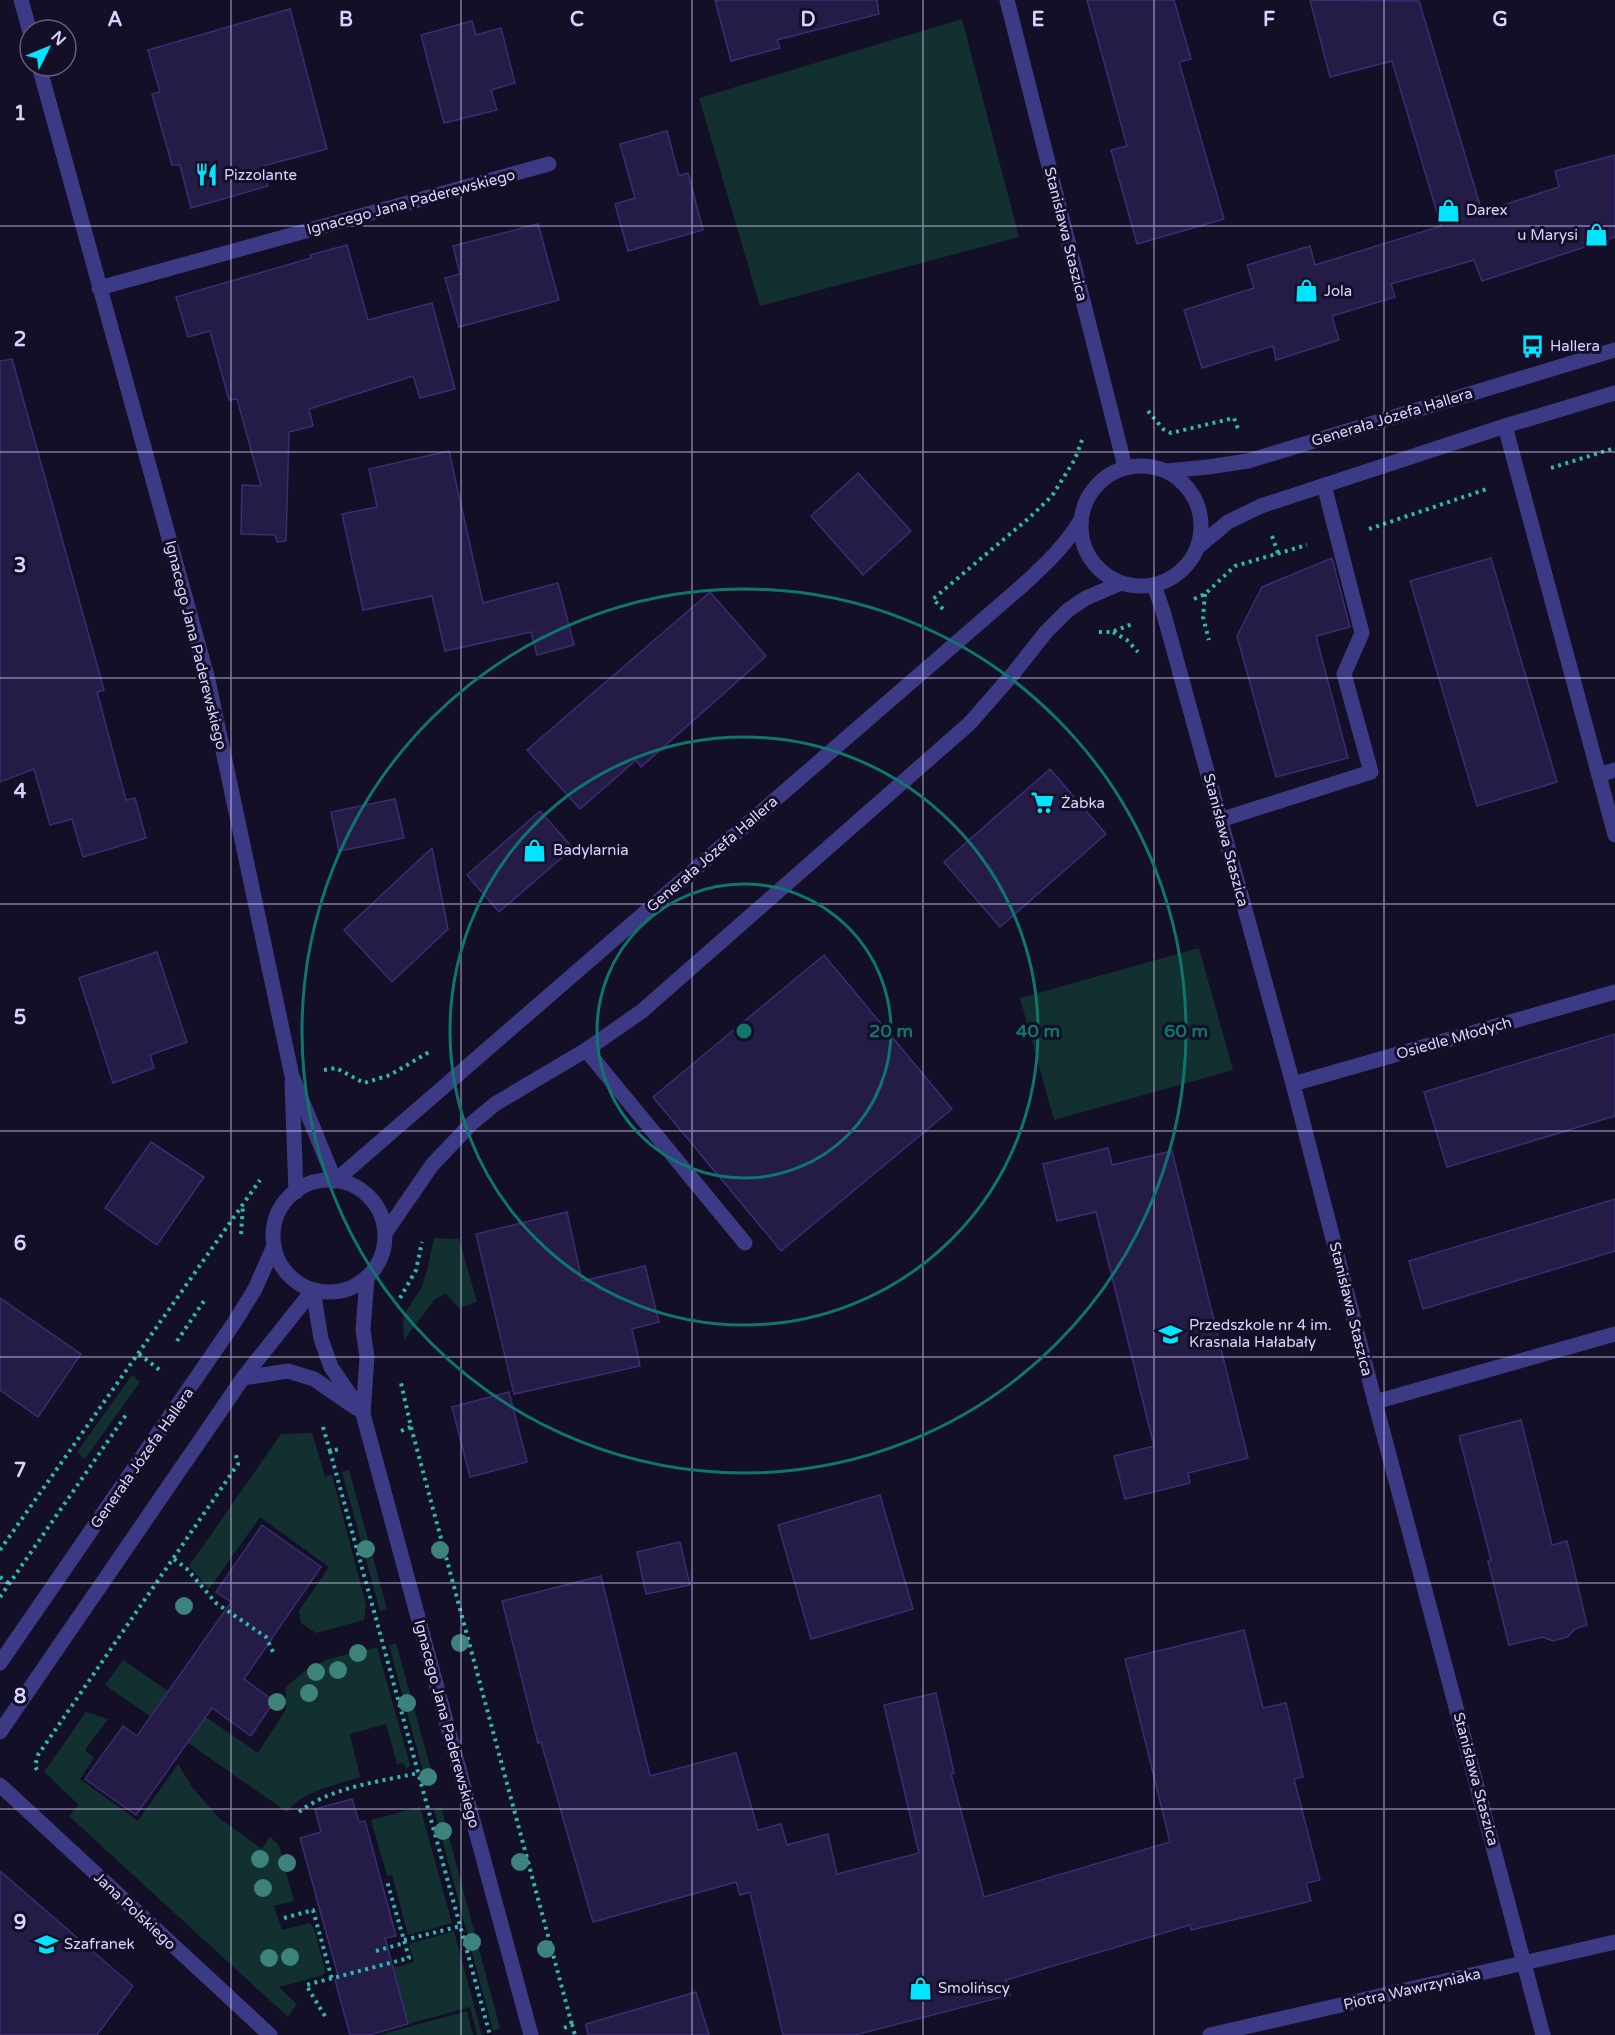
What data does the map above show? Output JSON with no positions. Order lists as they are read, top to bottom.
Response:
{
  "streets": {
    "street": [
      "Ignacego Jana Paderewskiego",
      "Stanisława Staszica",
      "Generała Józefa Hallera",
      "Osiedle Młodych",
      "Jana Polskiego",
      "Piotra Wawrzyniaka"
    ]
  },
  "crossings": [
    ["Ignacego Jana Paderewskiego", "Generała Józefa Hallera"],
    ["Stanisława Staszica", "Generała Józefa Hallera"],
    ["Stanisława Staszica", "Osiedle Młodych"],
    ["Stanisława Staszica", "Piotra Wawrzyniaka"]
  ],
  "places": {
    "restaurant": ["Pizzolante"],
    "shop": [
      "Darex",
      "u Marysi",
      "Jola",
      "Badylarnia",
      "Smolińscy"
    ],
    "bus stop": ["Hallera"],
    "supermarket": ["Żabka"],
    "school or university": ["Przedszkole nr 4 im. Krasnala Hałabały", "Szafranek"]
  },
  "north": "top right",
  "grid": {
    "columns": [
      "A",
      "B",
      "C",
      "D",
      "E",
      "F",
      "G"
    ],
    "rows": [
      "1",
      "2",
      "3",
      "4",
      "5",
      "6",
      "7",
      "8",
      "9"
    ]
  },
  "rings": ["20 m", "40 m", "60 m"]
}
